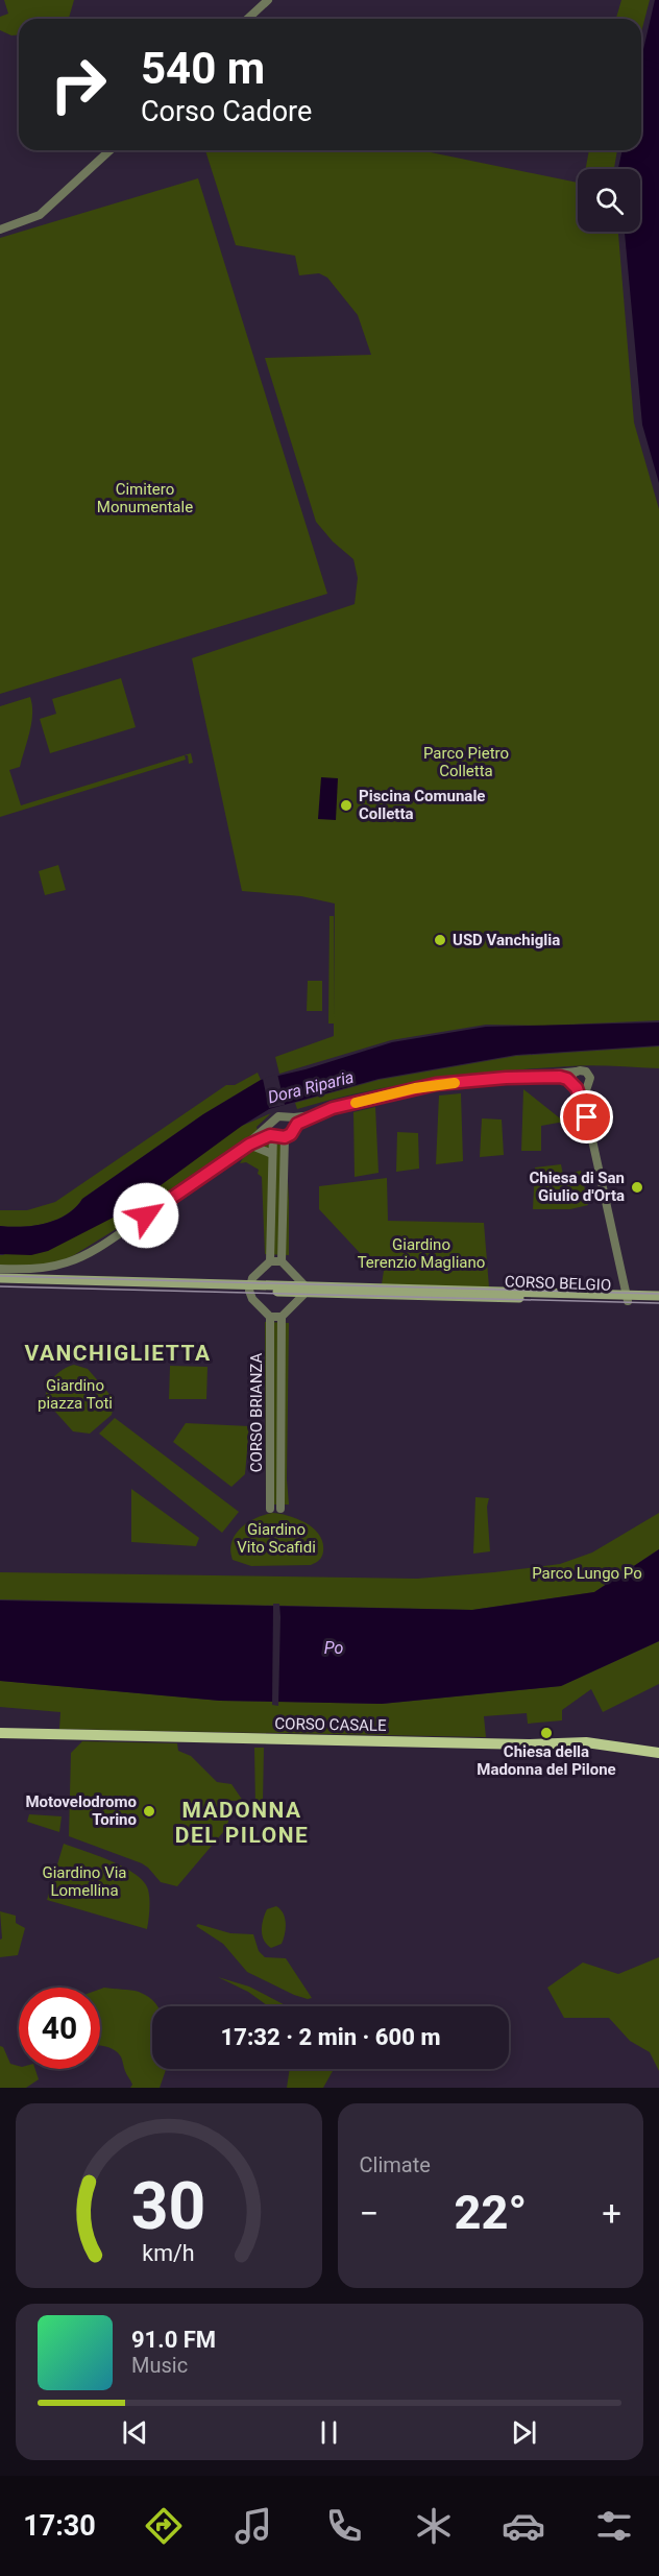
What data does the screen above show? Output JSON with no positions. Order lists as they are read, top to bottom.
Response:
{
  "streets": {
    "main road": ["CORSO BELGIO", "CORSO CASALE"],
    "street": ["CORSO BRIANZA"]
  },
  "districts": ["VANCHIGLIETTA", "MADONNA DEL PILONE"],
  "water": ["Dora Riparia", "Po"],
  "parks": [
    "Cimitero Monumentale",
    "Parco Pietro Colletta",
    "Giardino Terenzio Magliano",
    "Giardino piazza Toti",
    "Giardino Vito Scafidi",
    "Parco Lungo Po",
    "Giardino Via Lomellina"
  ],
  "places": [
    "Piscina Comunale Colletta",
    "USD Vanchiglia",
    "Chiesa di San Giulio d'Orta",
    "Chiesa della Madonna del Pilone",
    "Motovelodromo Torino"
  ],
  "page": {
    "turn": ["540 m", "Corso Cadore"],
    "limit": "40",
    "trip": "17:32 · 2 min · 600 m",
    "tile": "Climate",
    "heat": ["−", "22°", "+"],
    "song": ["91.0 FM", "Music"],
    "tabs": "17:30",
    "gauge": ["30", "km/h"]
  }
}
